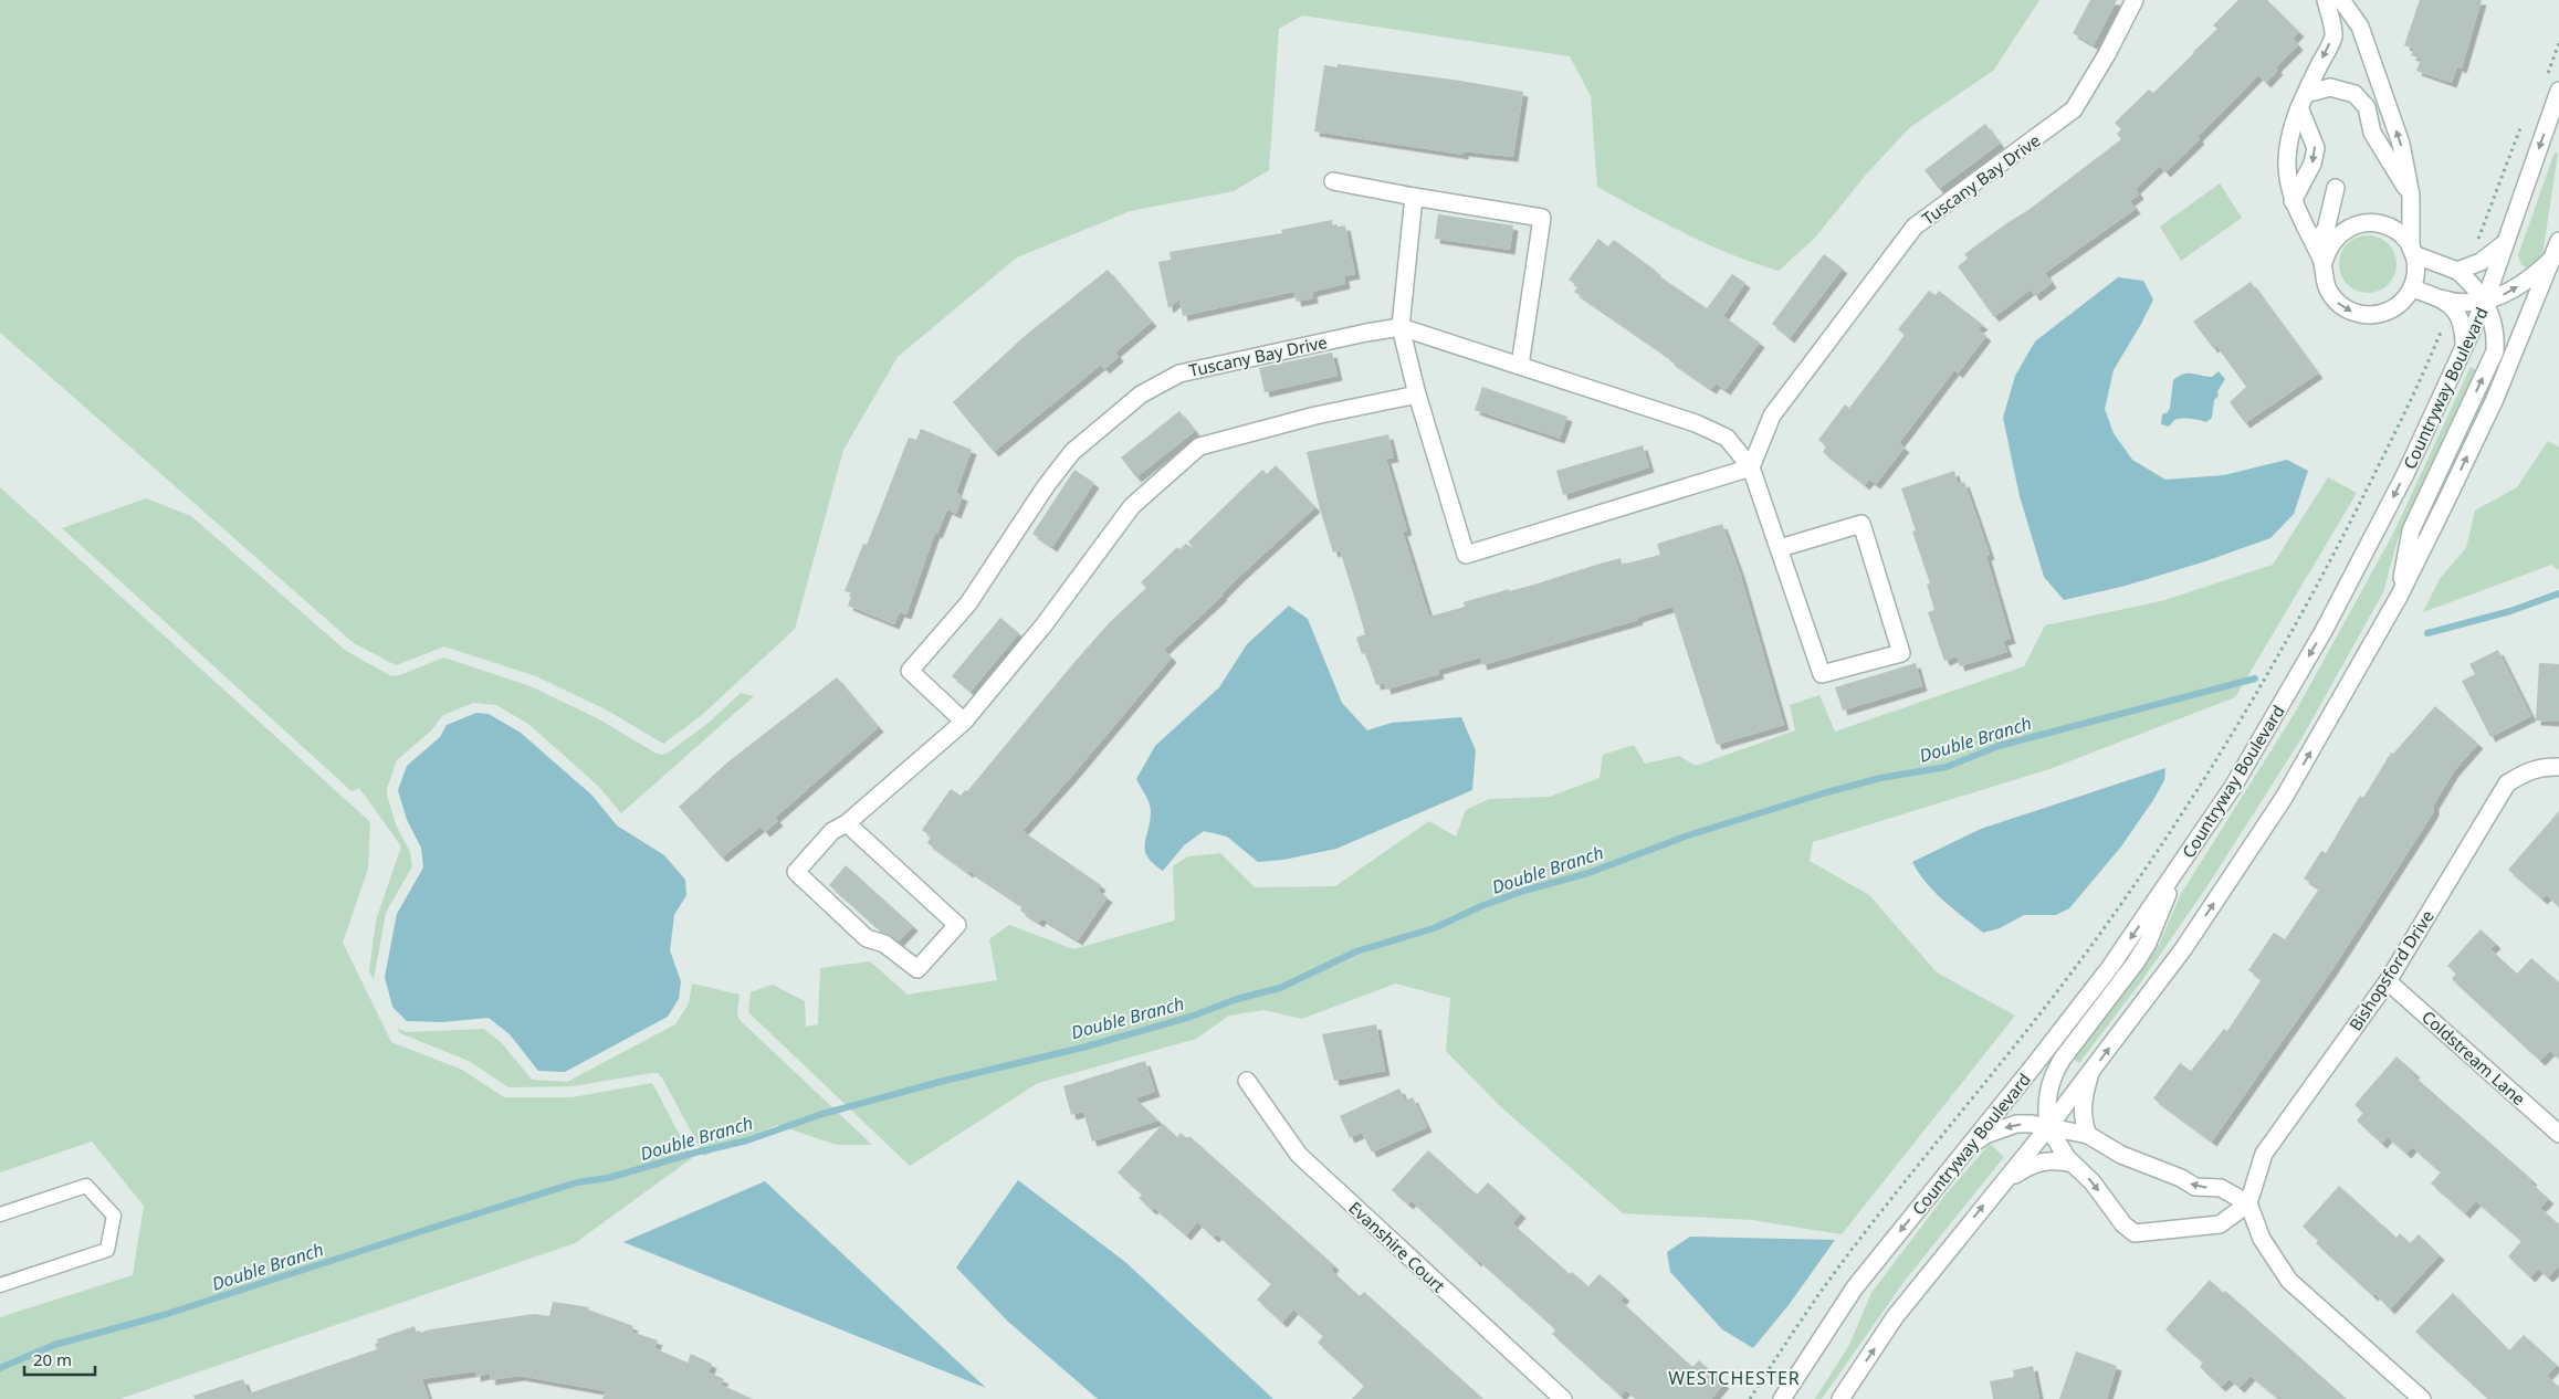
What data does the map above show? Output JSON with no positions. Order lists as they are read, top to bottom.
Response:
{
  "streets": {
    "street": [
      "Tuscany Bay Drive",
      "Countryway Boulevard",
      "Bishopsford Drive",
      "Coldstream Lane",
      "Evanshire Court"
    ]
  },
  "crossings": [
    ["Bishopsford Drive", "Coldstream Lane"]
  ],
  "districts": ["WESTCHESTER"],
  "water": ["Double Branch"],
  "scale_bar": "20 m"
}
